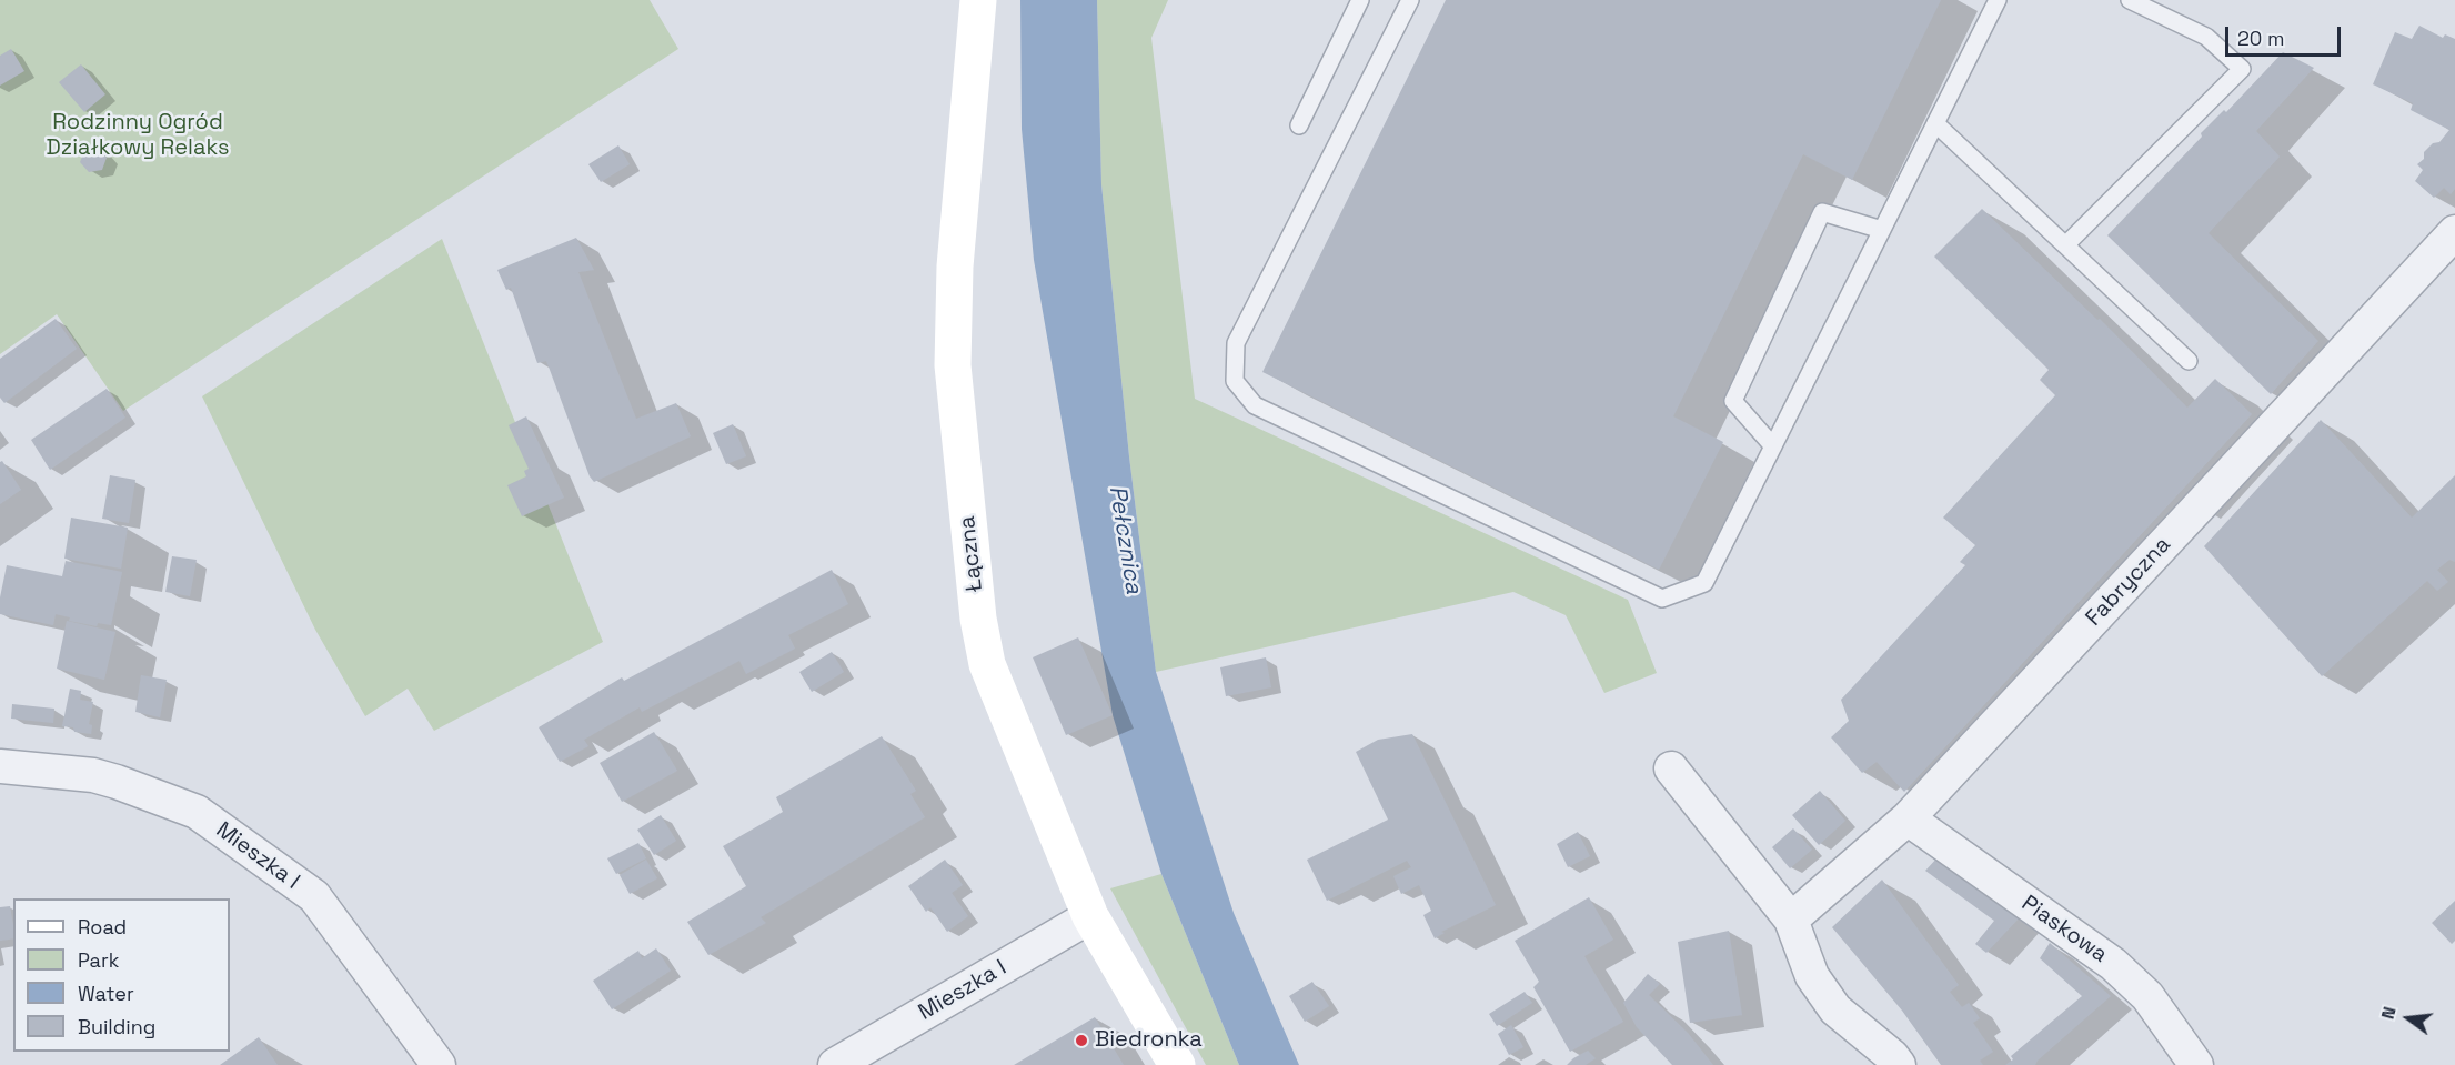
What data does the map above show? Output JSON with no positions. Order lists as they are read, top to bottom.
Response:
{
  "streets": {
    "street": [
      "Łączna",
      "Fabryczna",
      "Mieszka I",
      "Piaskowa"
    ]
  },
  "crossings": [
    ["Łączna", "Mieszka I"],
    ["Fabryczna", "Piaskowa"]
  ],
  "water": ["Pełcznica"],
  "parks": ["Rodzinny Ogród Działkowy Relaks"],
  "places": ["Biedronka"],
  "legend": [
    "Road",
    "Park",
    "Water",
    "Building"
  ],
  "scale_bar": "20 m",
  "north": "left"
}
